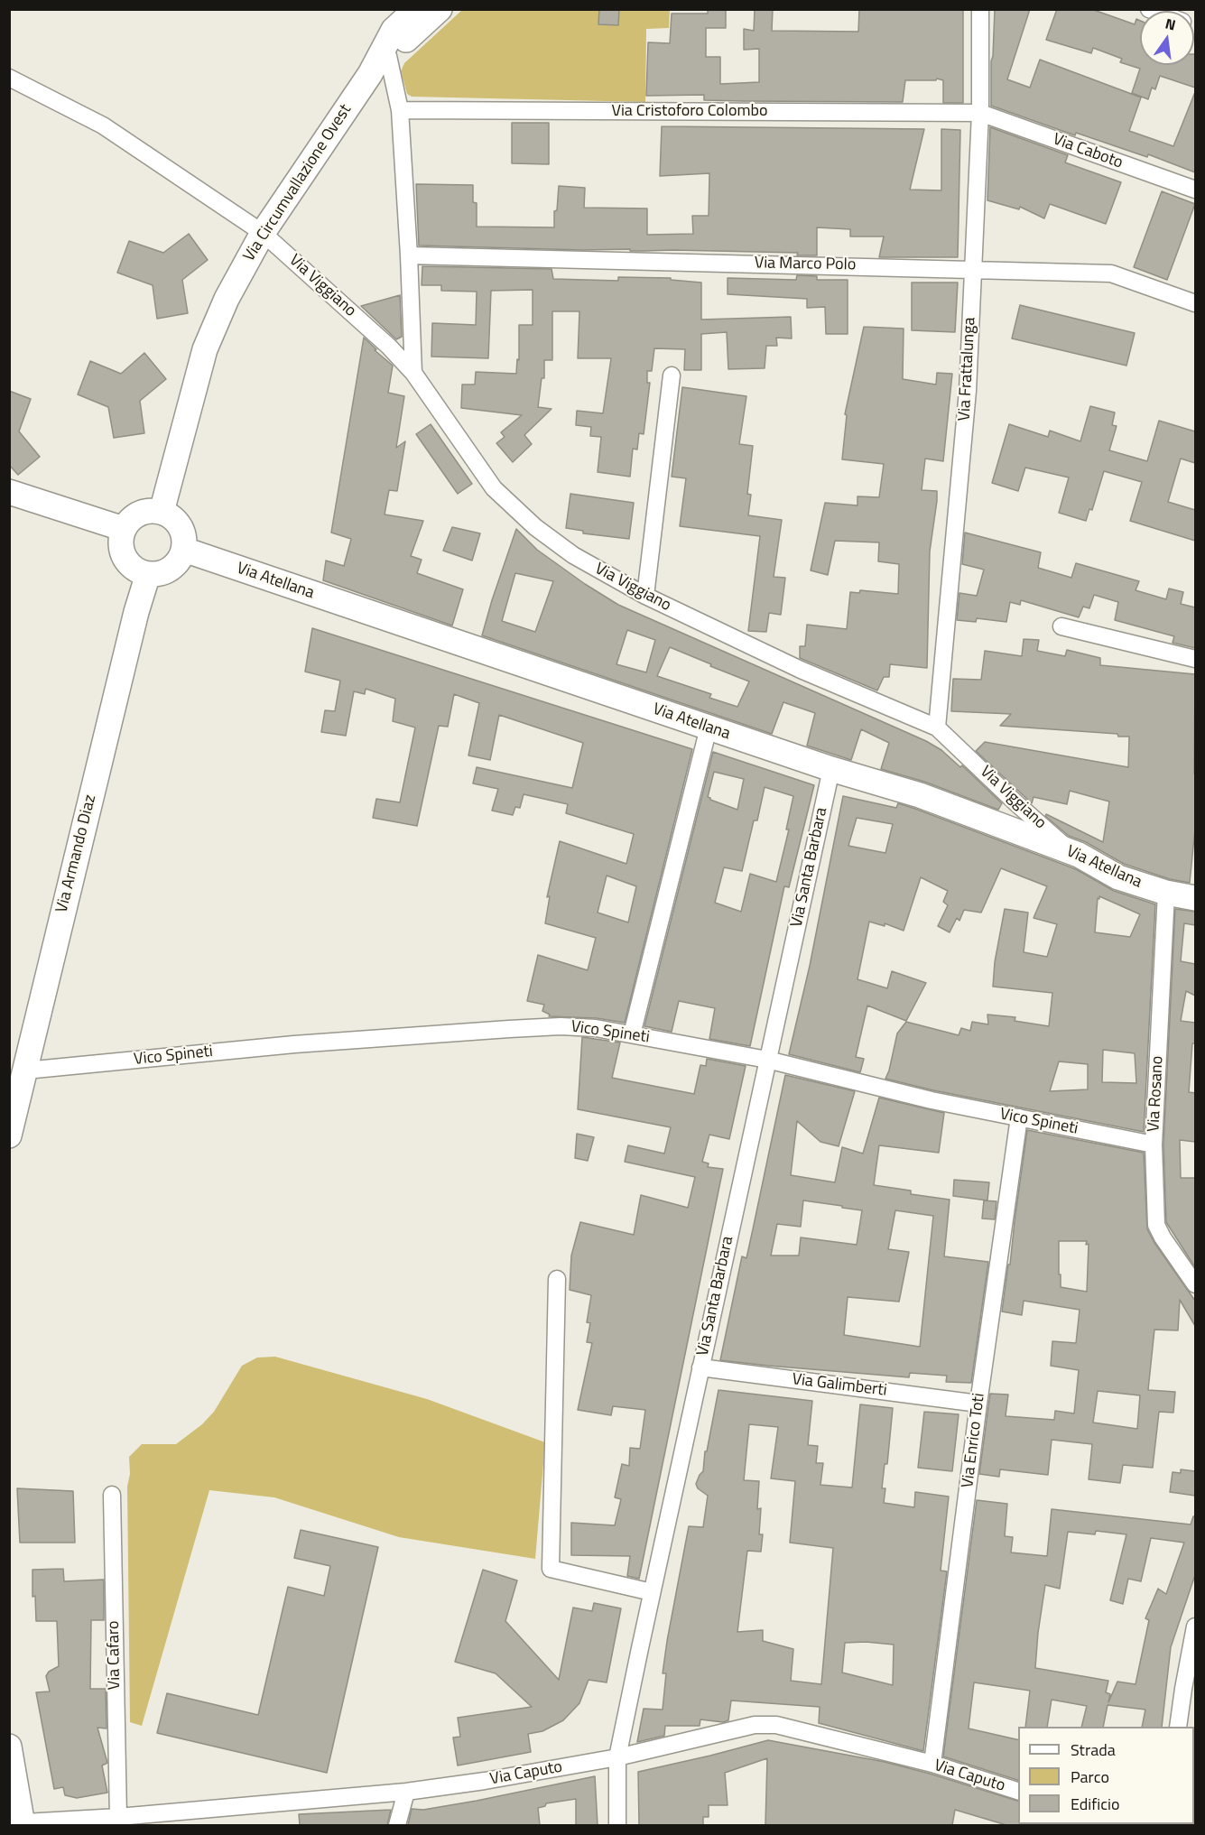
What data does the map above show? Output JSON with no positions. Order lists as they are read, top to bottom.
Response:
{
  "streets": {
    "main road": ["Via Circumvallazione Ovest", "Via Atellana", "Via Armando Diaz"],
    "street": [
      "Via Cristoforo Colombo",
      "Via Caboto",
      "Via Marco Polo",
      "Via Viggiano",
      "Via Frattalunga",
      "Via Santa Barbara",
      "Vico Spineti",
      "Via Rosano",
      "Via Galimberti",
      "Via Enrico Toti",
      "Via Cafaro",
      "Via Caputo"
    ]
  },
  "crossings": [
    ["Via Cristoforo Colombo", "Via Caboto"],
    ["Via Cristoforo Colombo", "Via Frattalunga"],
    ["Via Caboto", "Via Frattalunga"],
    ["Via Circumvallazione Ovest", "Via Viggiano"],
    ["Via Circumvallazione Ovest", "Via Atellana"],
    ["Via Circumvallazione Ovest", "Via Armando Diaz"],
    ["Via Marco Polo", "Via Frattalunga"],
    ["Via Viggiano", "Via Frattalunga"],
    ["Via Viggiano", "Via Atellana"],
    ["Via Atellana", "Via Armando Diaz"],
    ["Via Atellana", "Via Santa Barbara"],
    ["Via Atellana", "Via Rosano"],
    ["Via Armando Diaz", "Vico Spineti"],
    ["Via Santa Barbara", "Vico Spineti"],
    ["Via Santa Barbara", "Via Galimberti"],
    ["Via Santa Barbara", "Via Caputo"],
    ["Vico Spineti", "Via Rosano"],
    ["Vico Spineti", "Via Enrico Toti"],
    ["Via Galimberti", "Via Enrico Toti"],
    ["Via Enrico Toti", "Via Caputo"],
    ["Via Cafaro", "Via Caputo"]
  ],
  "legend": ["Strada", "Parco", "Edificio"],
  "north": "top"
}
